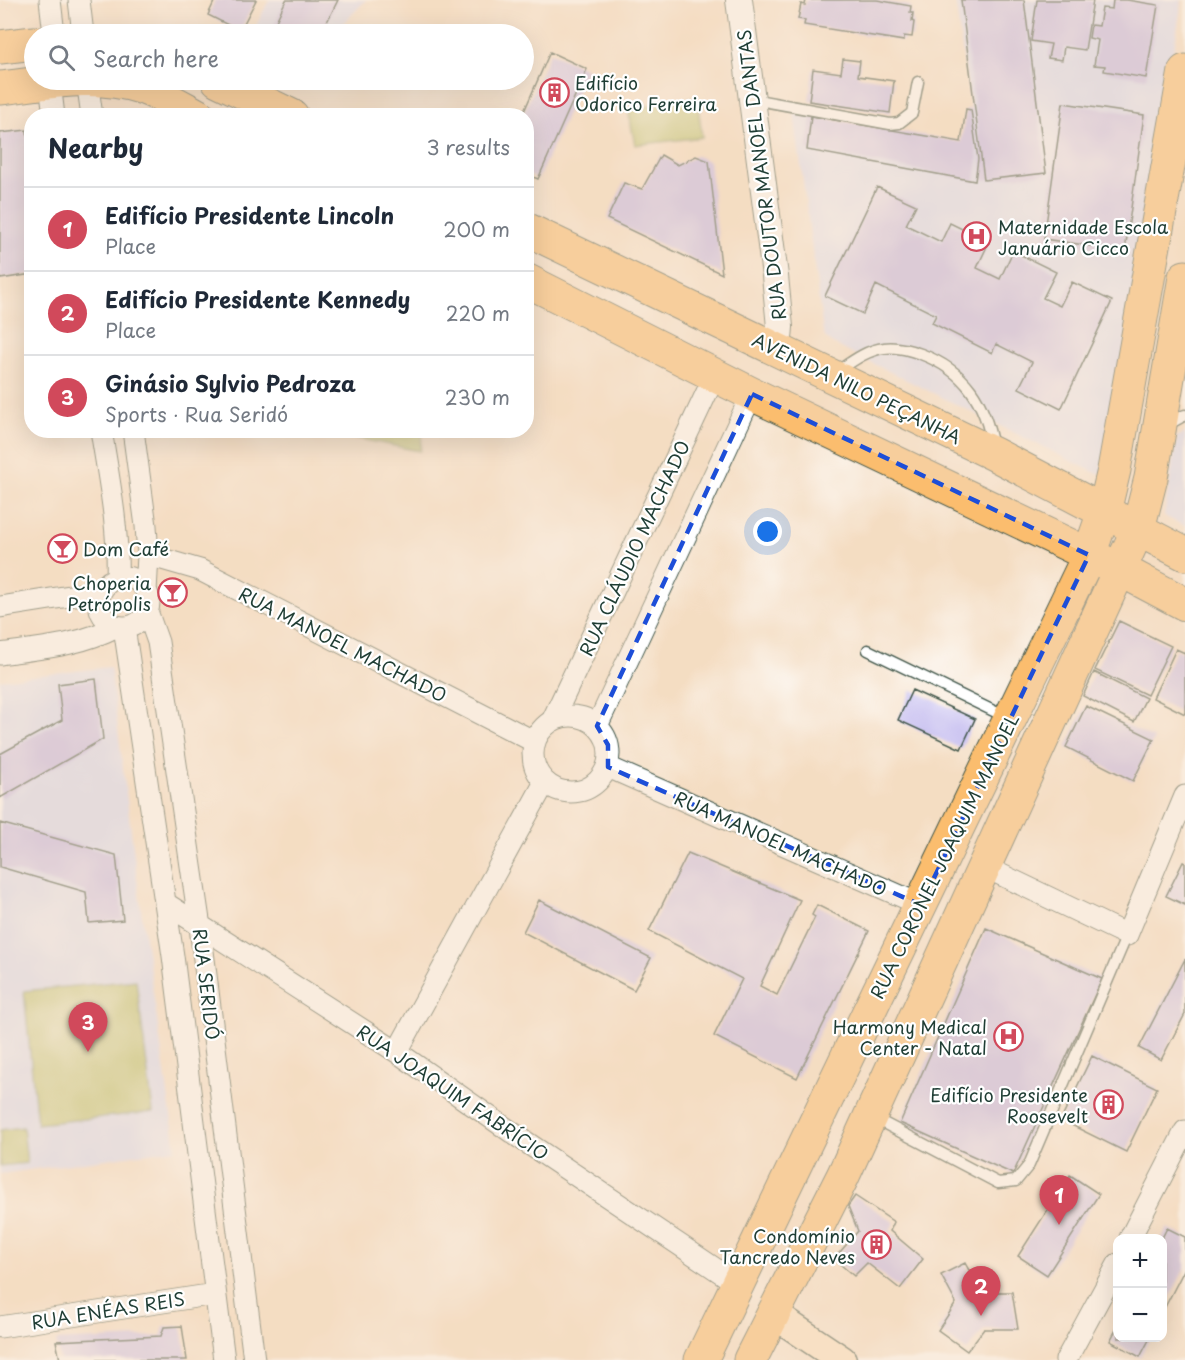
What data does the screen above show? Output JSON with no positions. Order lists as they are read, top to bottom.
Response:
{
  "streets": {
    "main road": ["AVENIDA NILO PEÇANHA", "RUA CORONEL JOAQUIM MANOEL"],
    "street": [
      "RUA DOUTOR MANOEL DANTAS",
      "RUA CLÁUDIO MACHADO",
      "RUA MANOEL MACHADO",
      "RUA SERIDÓ",
      "RUA JOAQUIM FABRÍCIO",
      "RUA ENÉAS REIS"
    ]
  },
  "crossings": [
    ["RUA DOUTOR MANOEL DANTAS", "AVENIDA NILO PEÇANHA"],
    ["AVENIDA NILO PEÇANHA", "RUA CORONEL JOAQUIM MANOEL"],
    ["RUA CLÁUDIO MACHADO", "RUA MANOEL MACHADO"],
    ["RUA MANOEL MACHADO", "RUA CORONEL JOAQUIM MANOEL"],
    ["RUA MANOEL MACHADO", "RUA SERIDÓ"],
    ["RUA CORONEL JOAQUIM MANOEL", "RUA JOAQUIM FABRÍCIO"],
    ["RUA SERIDÓ", "RUA JOAQUIM FABRÍCIO"],
    ["RUA SERIDÓ", "RUA ENÉAS REIS"]
  ],
  "places": {
    "building": ["Edifício Odorico Ferreira", "Edifício Presidente Roosevelt", "Condomínio Tancredo Neves"],
    "hospital": ["Maternidade Escola Januário Cicco", "Harmony Medical Center - Natal"],
    "bar": ["Dom Café", "Choperia Petrópolis"]
  },
  "page": {
    "search": "Search here",
    "heading": ["Nearby", "3 results"],
    "list": [
      {
        "mark": "1",
        "name": "Edifício Presidente Lincoln",
        "note": "Place",
        "value": "200 m"
      },
      {
        "mark": "2",
        "name": "Edifício Presidente Kennedy",
        "note": "Place",
        "value": "220 m"
      },
      {
        "mark": "3",
        "name": "Ginásio Sylvio Pedroza",
        "note": "Sports · Rua Seridó",
        "value": "230 m"
      }
    ],
    "pins": ["3", "1", "2"],
    "map_buttons": ["+", "−"]
  }
}
